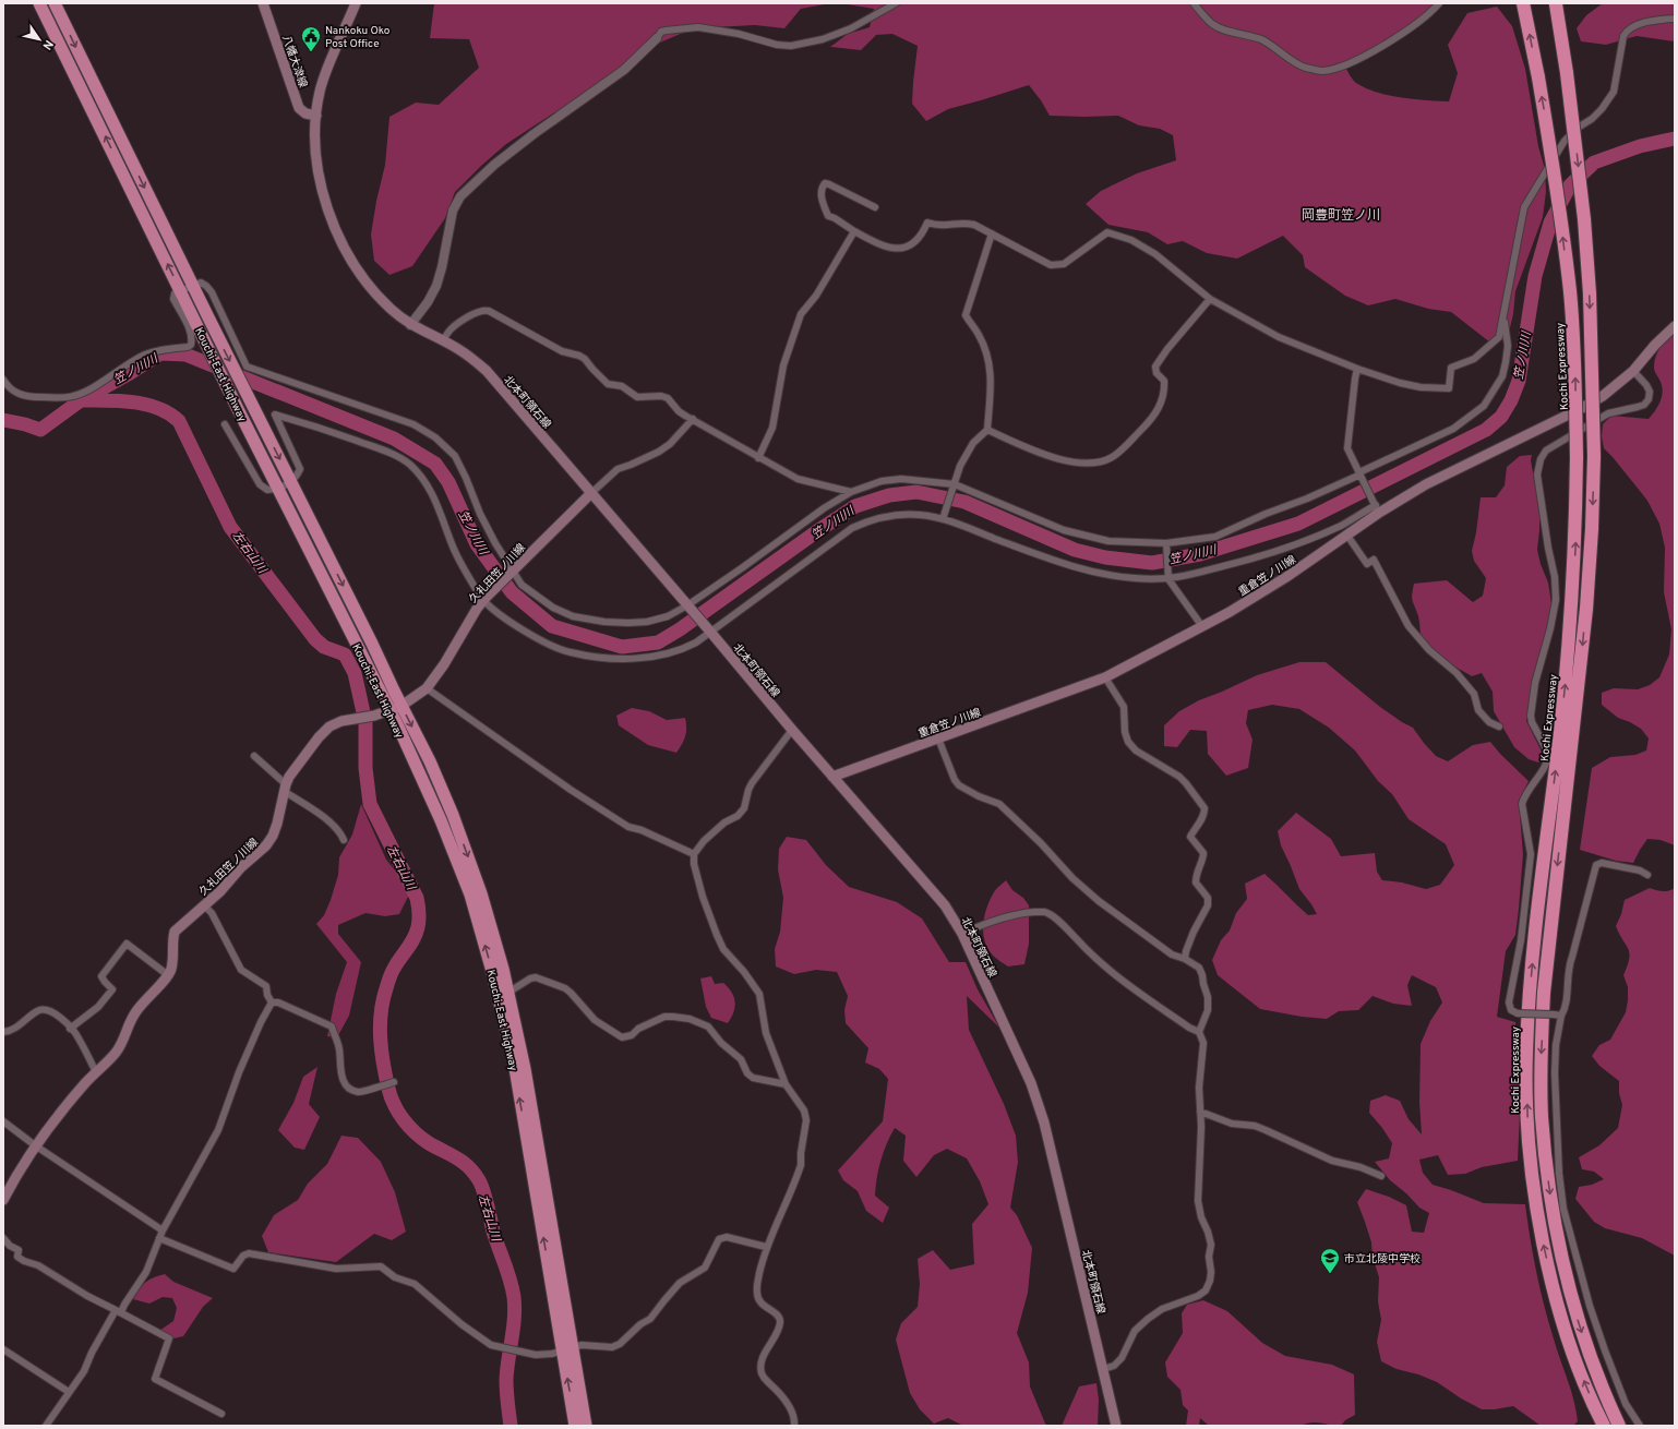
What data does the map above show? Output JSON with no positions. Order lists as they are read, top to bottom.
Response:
{
  "streets": {
    "highway": ["Kochi Expressway", "Kouchi-East Highway"],
    "main road": [
      "八幡大津線",
      "北本町領石線",
      "久礼田笠ノ川線",
      "重倉笠ノ川線"
    ]
  },
  "crossings": [
    ["八幡大津線", "北本町領石線"],
    ["Kouchi-East Highway", "久礼田笠ノ川線"],
    ["北本町領石線", "久礼田笠ノ川線"],
    ["北本町領石線", "重倉笠ノ川線"]
  ],
  "districts": ["岡豊町笠ノ川"],
  "water": ["笠ノ川川", "左右山川"],
  "places": {
    "public building": ["Nankoku Oko Post Office"],
    "school or university": ["市立北陵中学校"]
  },
  "north": "bottom right"
}
